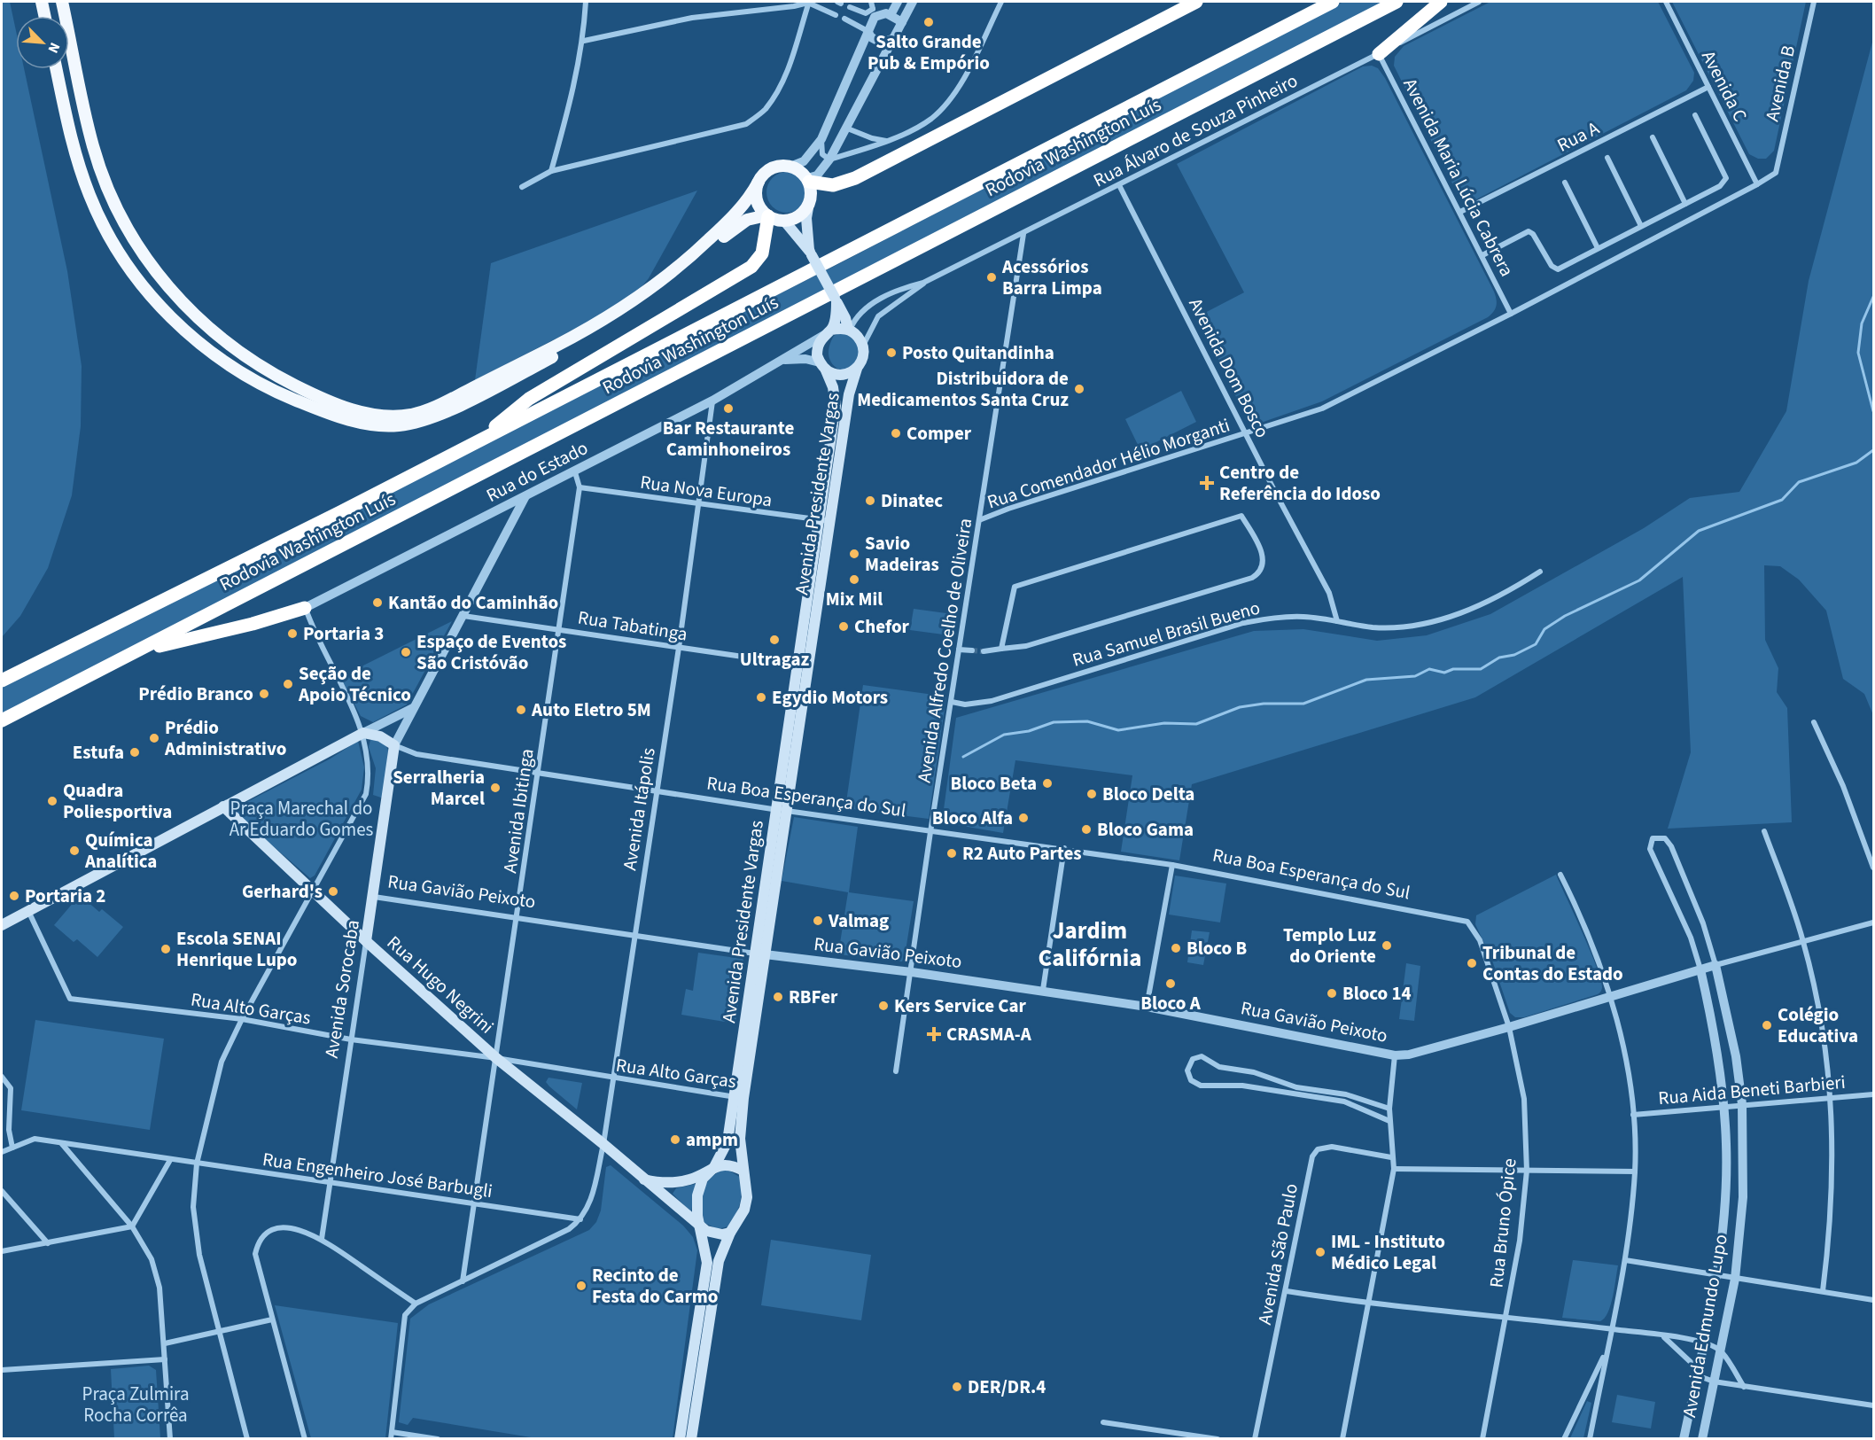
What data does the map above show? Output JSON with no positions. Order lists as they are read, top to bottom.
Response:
{
  "streets": {
    "highway": ["Rodovia Washington Luís"],
    "main road": [
      "Avenida Presidente Vargas",
      "Rua Boa Esperança do Sul",
      "Rua Hugo Negrini",
      "Avenida Sorocaba"
    ],
    "street": [
      "Avenida B",
      "Avenida C",
      "Rua Álvaro de Souza Pinheiro",
      "Rua A",
      "Avenida Maria Lúcia Cabrera",
      "Avenida Dom Bosco",
      "Rua Comendador Hélio Morganti",
      "Rua do Estado",
      "Rua Nova Europa",
      "Rua Tabatinga",
      "Rua Samuel Brasil Bueno",
      "Avenida Alfredo Coelho de Oliveira",
      "Avenida Itápolis",
      "Avenida Ibitinga",
      "Rua Gavião Peixoto",
      "Rua Alto Garças",
      "Rua Aida Beneti Barbieri",
      "Rua Engenheiro José Barbugli",
      "Rua Bruno Ópice",
      "Avenida São Paulo",
      "Avenida Edmundo Lupo"
    ]
  },
  "crossings": [
    ["Avenida B", "Rua Comendador Hélio Morganti"],
    ["Avenida C", "Rua A"],
    ["Avenida C", "Rua Comendador Hélio Morganti"],
    ["Rua Álvaro de Souza Pinheiro", "Avenida Maria Lúcia Cabrera"],
    ["Rua Álvaro de Souza Pinheiro", "Avenida Dom Bosco"],
    ["Rua Álvaro de Souza Pinheiro", "Rua do Estado"],
    ["Rua Álvaro de Souza Pinheiro", "Avenida Presidente Vargas"],
    ["Rua Álvaro de Souza Pinheiro", "Avenida Alfredo Coelho de Oliveira"],
    ["Rua A", "Avenida Maria Lúcia Cabrera"],
    ["Avenida Maria Lúcia Cabrera", "Rua Comendador Hélio Morganti"],
    ["Avenida Dom Bosco", "Rua Comendador Hélio Morganti"],
    ["Avenida Dom Bosco", "Rua Samuel Brasil Bueno"],
    ["Rua Comendador Hélio Morganti", "Avenida Alfredo Coelho de Oliveira"],
    ["Rua do Estado", "Avenida Presidente Vargas"],
    ["Rua do Estado", "Avenida Itápolis"],
    ["Rua do Estado", "Avenida Ibitinga"],
    ["Rua Nova Europa", "Avenida Presidente Vargas"],
    ["Rua Nova Europa", "Avenida Itápolis"],
    ["Rua Nova Europa", "Avenida Ibitinga"],
    ["Avenida Presidente Vargas", "Rua Tabatinga"],
    ["Avenida Presidente Vargas", "Rua Boa Esperança do Sul"],
    ["Avenida Presidente Vargas", "Rua Gavião Peixoto"],
    ["Avenida Presidente Vargas", "Rua Hugo Negrini"],
    ["Avenida Presidente Vargas", "Rua Alto Garças"],
    ["Rua Tabatinga", "Avenida Itápolis"],
    ["Rua Tabatinga", "Avenida Ibitinga"],
    ["Rua Samuel Brasil Bueno", "Avenida Alfredo Coelho de Oliveira"],
    ["Avenida Alfredo Coelho de Oliveira", "Rua Boa Esperança do Sul"],
    ["Avenida Alfredo Coelho de Oliveira", "Rua Gavião Peixoto"],
    ["Rua Boa Esperança do Sul", "Avenida Itápolis"],
    ["Rua Boa Esperança do Sul", "Avenida Ibitinga"],
    ["Rua Boa Esperança do Sul", "Avenida Sorocaba"],
    ["Rua Boa Esperança do Sul", "Rua Bruno Ópice"],
    ["Avenida Itápolis", "Rua Gavião Peixoto"],
    ["Avenida Itápolis", "Rua Hugo Negrini"],
    ["Avenida Itápolis", "Rua Alto Garças"],
    ["Avenida Itápolis", "Rua Engenheiro José Barbugli"],
    ["Avenida Ibitinga", "Rua Gavião Peixoto"],
    ["Avenida Ibitinga", "Rua Hugo Negrini"],
    ["Avenida Ibitinga", "Rua Alto Garças"],
    ["Avenida Ibitinga", "Rua Engenheiro José Barbugli"],
    ["Rua Gavião Peixoto", "Avenida Sorocaba"],
    ["Rua Hugo Negrini", "Avenida Sorocaba"],
    ["Rua Hugo Negrini", "Rua Alto Garças"],
    ["Avenida Sorocaba", "Rua Alto Garças"],
    ["Avenida Sorocaba", "Rua Engenheiro José Barbugli"],
    ["Rua Aida Beneti Barbieri", "Avenida Edmundo Lupo"]
  ],
  "districts": ["Jardim Califórnia"],
  "parks": ["Praça Marechal do Ar Eduardo Gomes", "Praça Zulmira Rocha Corrêa"],
  "places": {
    "other": [
      "Salto Grande Pub & Empório",
      "Acessórios Barra Limpa",
      "Posto Quitandinha",
      "Distribuidora de Medicamentos Santa Cruz",
      "Bar Restaurante Caminhoneiros",
      "Comper",
      "Dinatec",
      "Savio Madeiras",
      "Mix Mil",
      "Kantão do Caminhão",
      "Chefor",
      "Portaria 3",
      "Ultragaz",
      "Espaço de Eventos São Cristóvão",
      "Seção de Apoio Técnico",
      "Prédio Branco",
      "Egydio Motors",
      "Auto Eletro 5M",
      "Prédio Administrativo",
      "Estufa",
      "Bloco Beta",
      "Serralheria Marcel",
      "Bloco Delta",
      "Quadra Poliesportiva",
      "Bloco Alfa",
      "Bloco Gama",
      "Química Analítica",
      "R2 Auto Partes",
      "Gerhard's",
      "Portaria 2",
      "Valmag",
      "Templo Luz do Oriente",
      "Bloco B",
      "Escola SENAI Henrique Lupo",
      "Tribunal de Contas do Estado",
      "Bloco A",
      "Bloco 14",
      "RBFer",
      "Kers Service Car",
      "Colégio Educativa",
      "ampm",
      "IML - Instituto Médico Legal",
      "Recinto de Festa do Carmo",
      "DER/DR.4"
    ],
    "health": ["Centro de Referência do Idoso", "CRASMA-A"]
  },
  "north": "bottom right"
}
